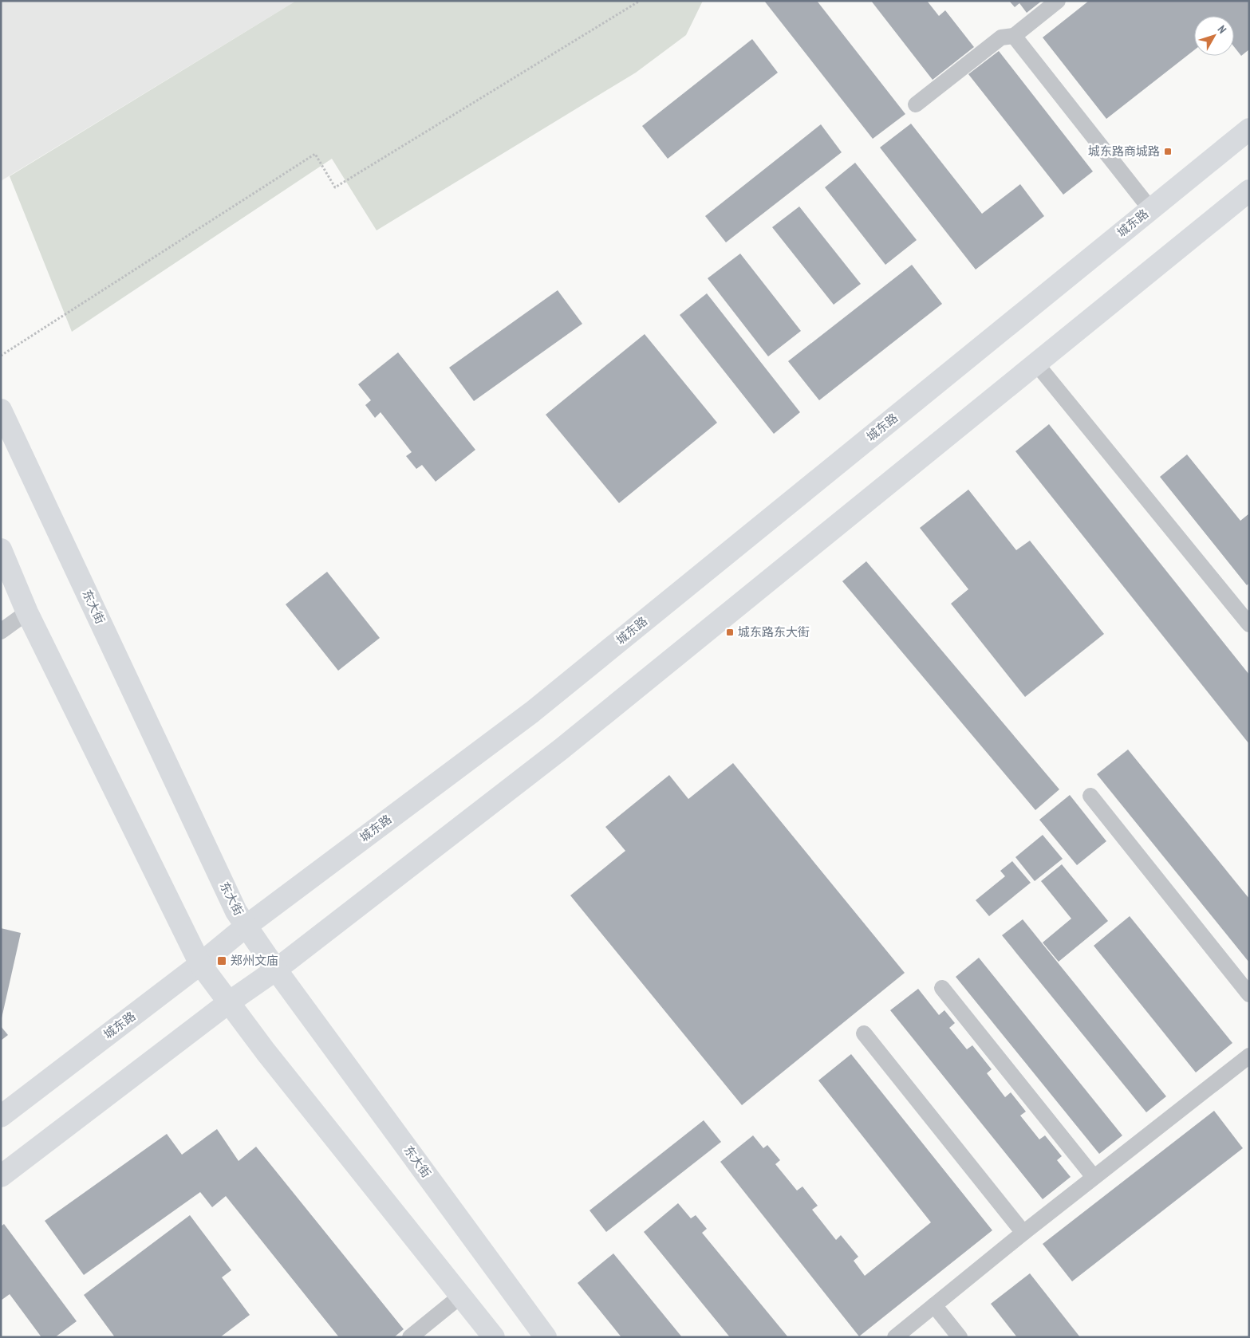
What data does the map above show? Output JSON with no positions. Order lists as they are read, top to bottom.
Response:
{
  "streets": {
    "main road": ["城东路", "东大街"]
  },
  "crossings": [
    ["城东路", "东大街"]
  ],
  "places": {
    "transit": ["城东路商城路", "城东路东大街", "郑州文庙"]
  },
  "north": "top right"
}
